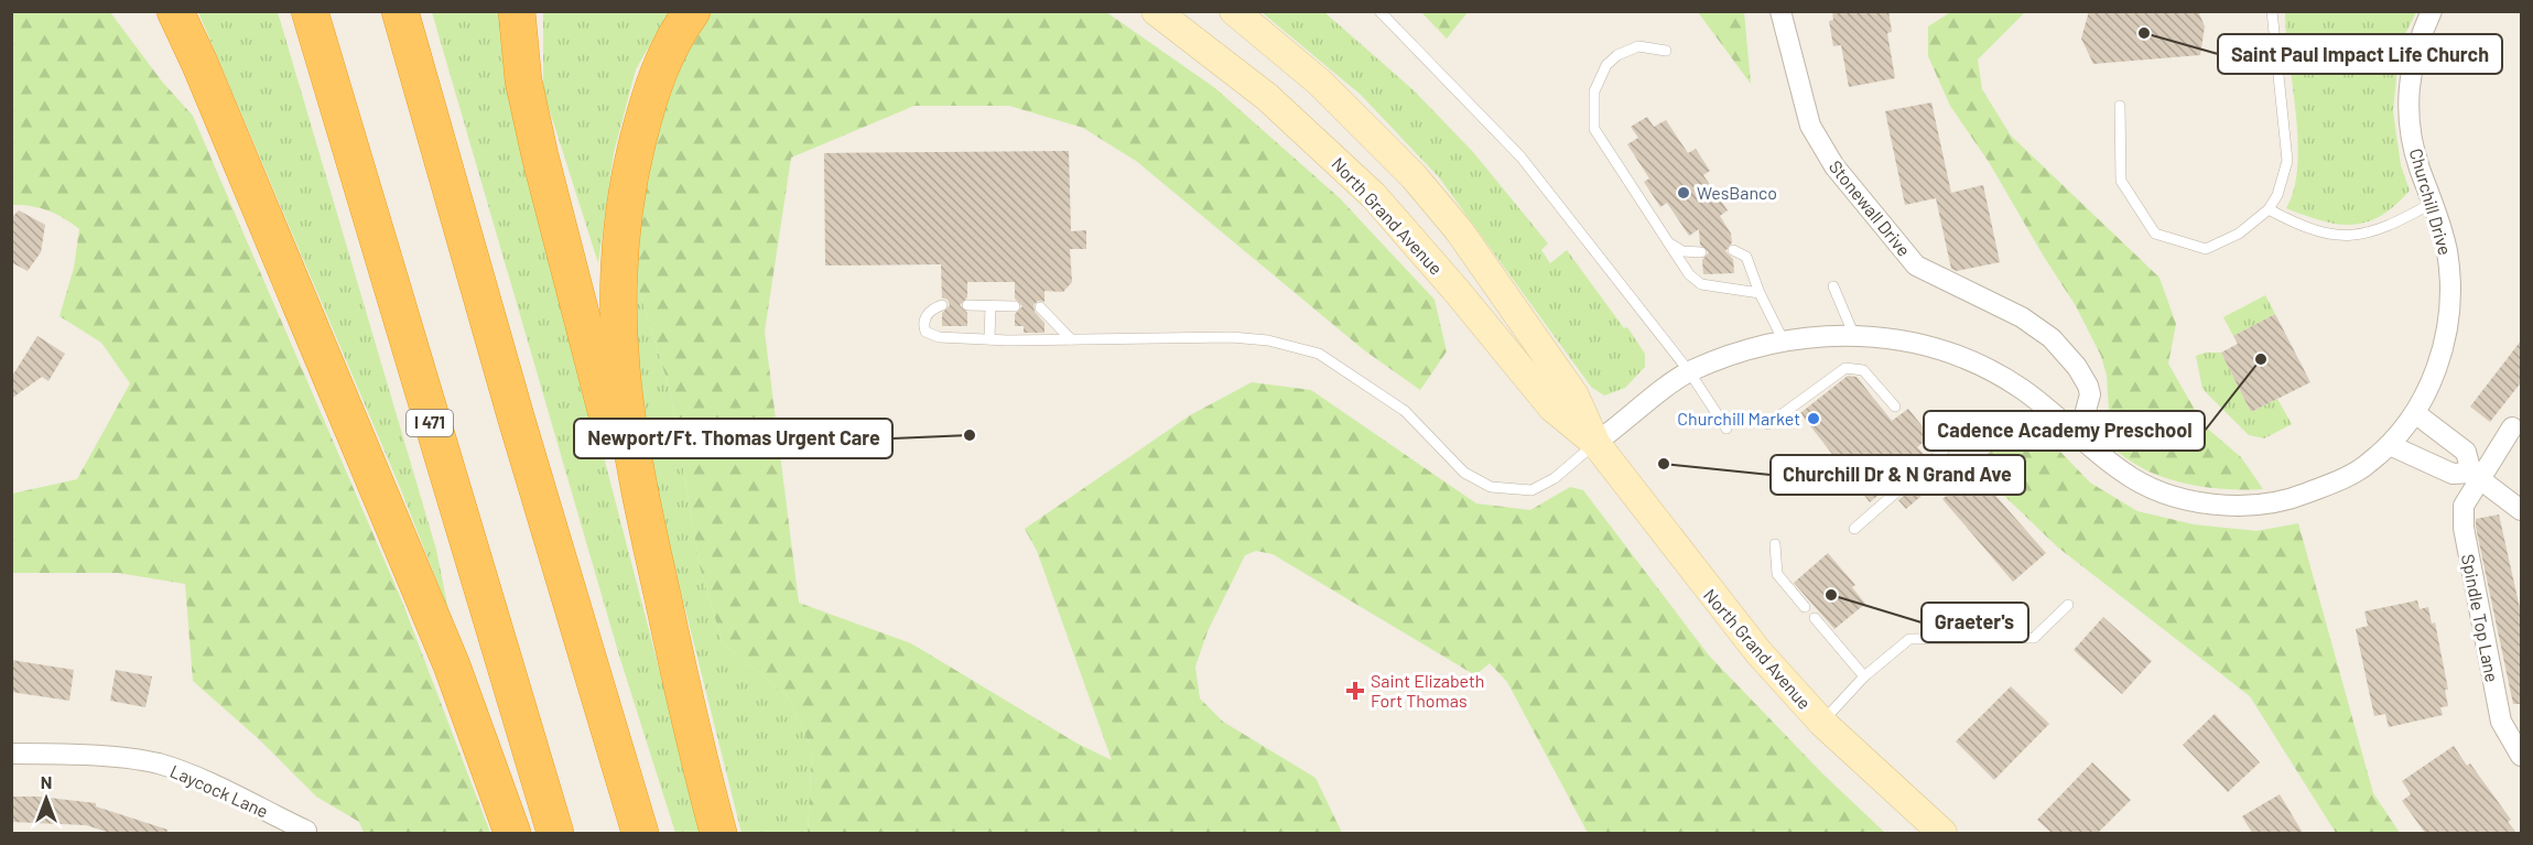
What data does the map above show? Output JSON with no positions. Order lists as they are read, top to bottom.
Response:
{
  "streets": {
    "highway": ["I 471"],
    "main road": ["North Grand Avenue"],
    "street": [
      "Churchill Drive",
      "Stonewall Drive",
      "Spindle Top Lane",
      "Laycock Lane"
    ]
  },
  "crossings": [
    ["Churchill Drive", "Stonewall Drive"],
    ["Churchill Drive", "North Grand Avenue"]
  ],
  "places": {
    "other": [
      "Saint Paul Impact Life Church",
      "WesBanco",
      "Cadence Academy Preschool",
      "Churchill Market",
      "Newport/Ft. Thomas Urgent Care",
      "Churchill Dr & N Grand Ave",
      "Graeter's"
    ],
    "health": ["Saint Elizabeth Fort Thomas"]
  },
  "north": "top"
}
